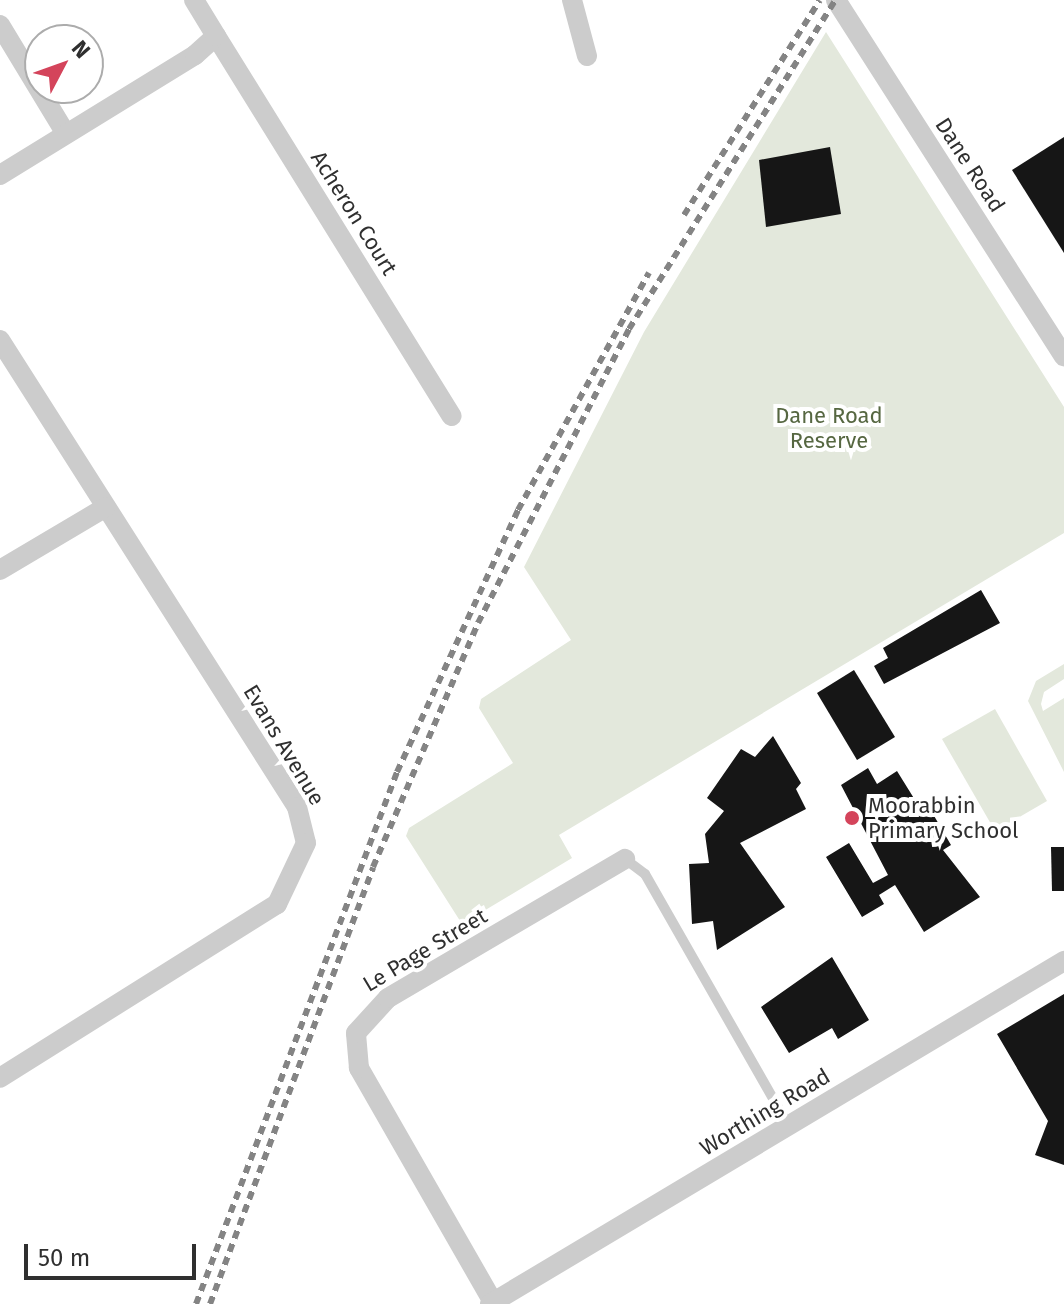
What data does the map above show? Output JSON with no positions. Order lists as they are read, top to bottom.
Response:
{
  "streets": {
    "street": [
      "Dane Road",
      "Acheron Court",
      "Evans Avenue",
      "Le Page Street",
      "Worthing Road"
    ]
  },
  "crossings": [
    ["Le Page Street", "Worthing Road"]
  ],
  "parks": ["Dane Road Reserve"],
  "places": ["Moorabbin Primary School"],
  "scale_bar": "50 m",
  "north": "top right"
}
